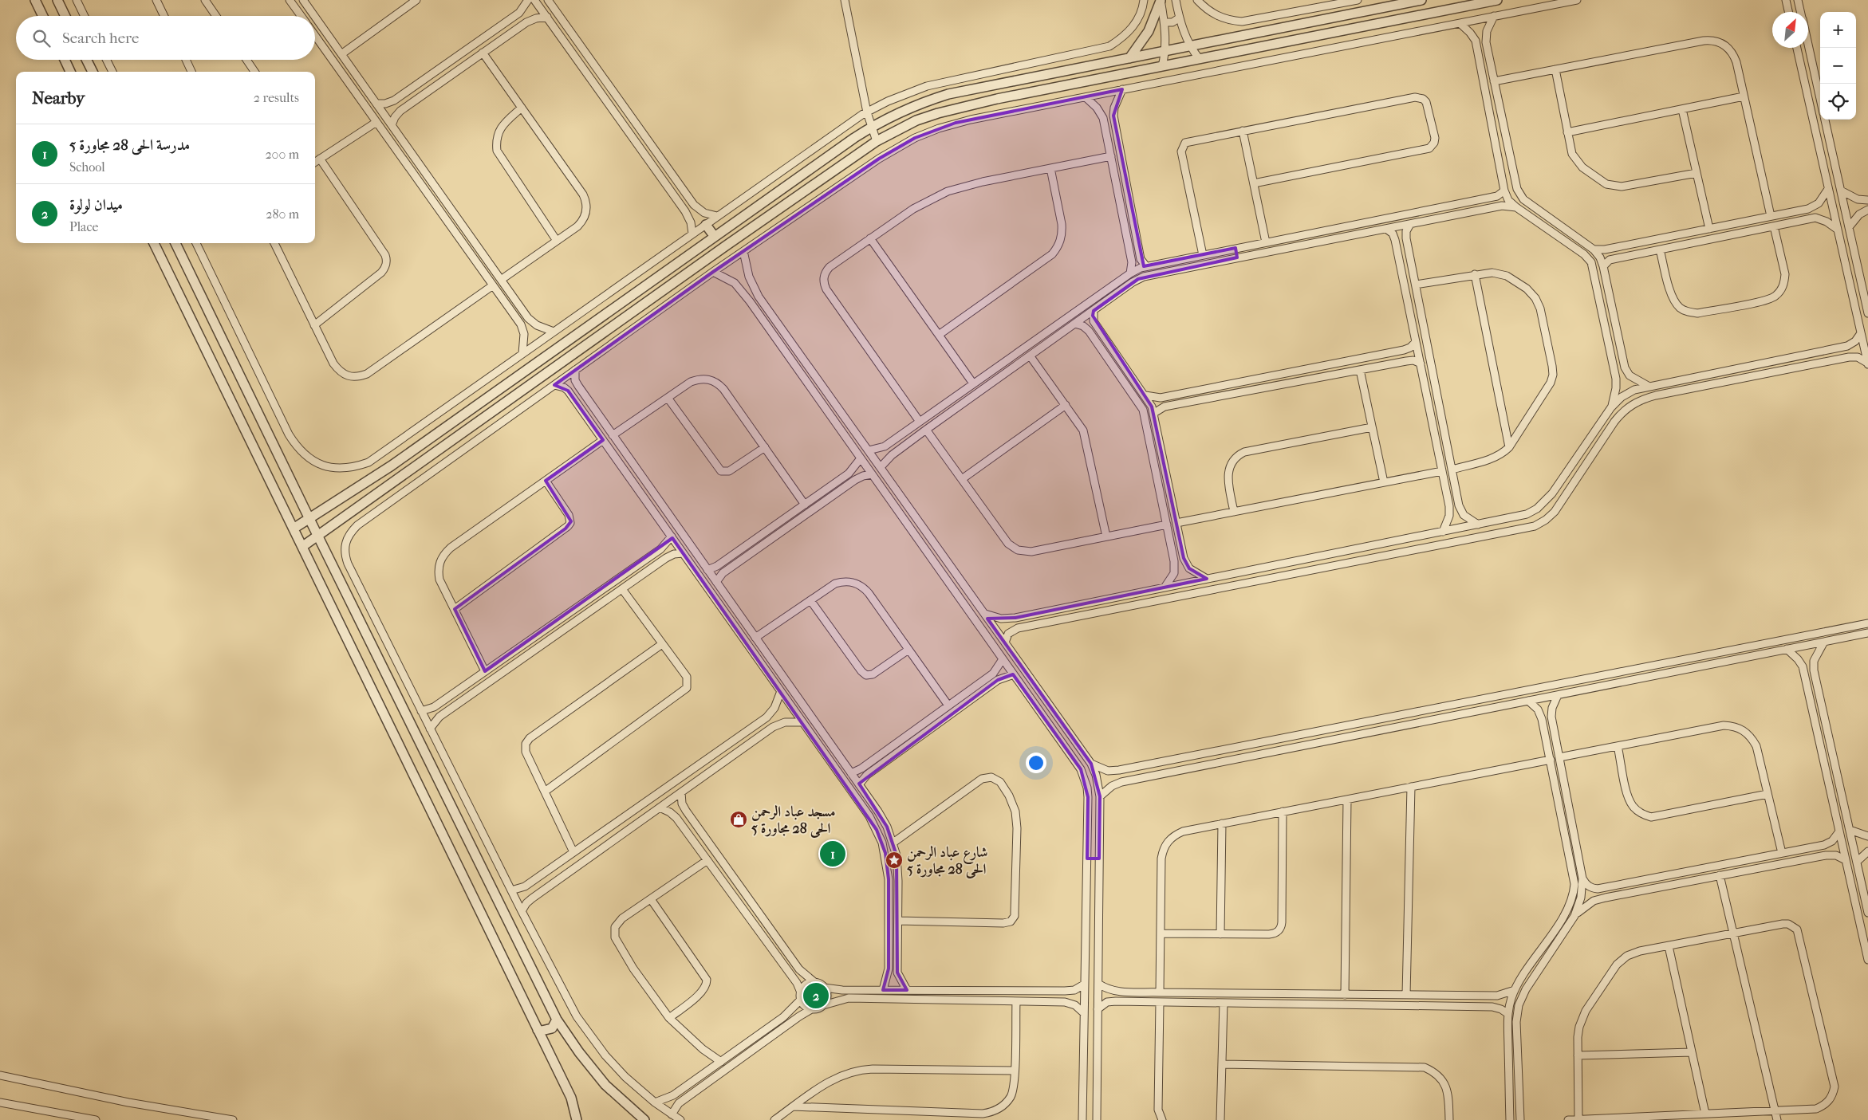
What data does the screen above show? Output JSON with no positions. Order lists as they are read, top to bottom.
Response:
{
  "places": {
    "shop": ["مسجد عباد الرحمن الحى 28 مجاورة 5"],
    "place": ["شارع عباد الرحمن الحى 28 مجاورة 5"]
  },
  "north": "top right",
  "page": {
    "map_buttons": ["+", "−"],
    "search": "Search here",
    "heading": ["Nearby", "2 results"],
    "list": [
      {
        "mark": "1",
        "name": "مدرسة الحى 28 مجاورة 5",
        "note": "School",
        "value": "200 m"
      },
      {
        "mark": "2",
        "name": "ميدان لولوة",
        "note": "Place",
        "value": "280 m"
      }
    ],
    "pins": ["1", "2"]
  }
}
